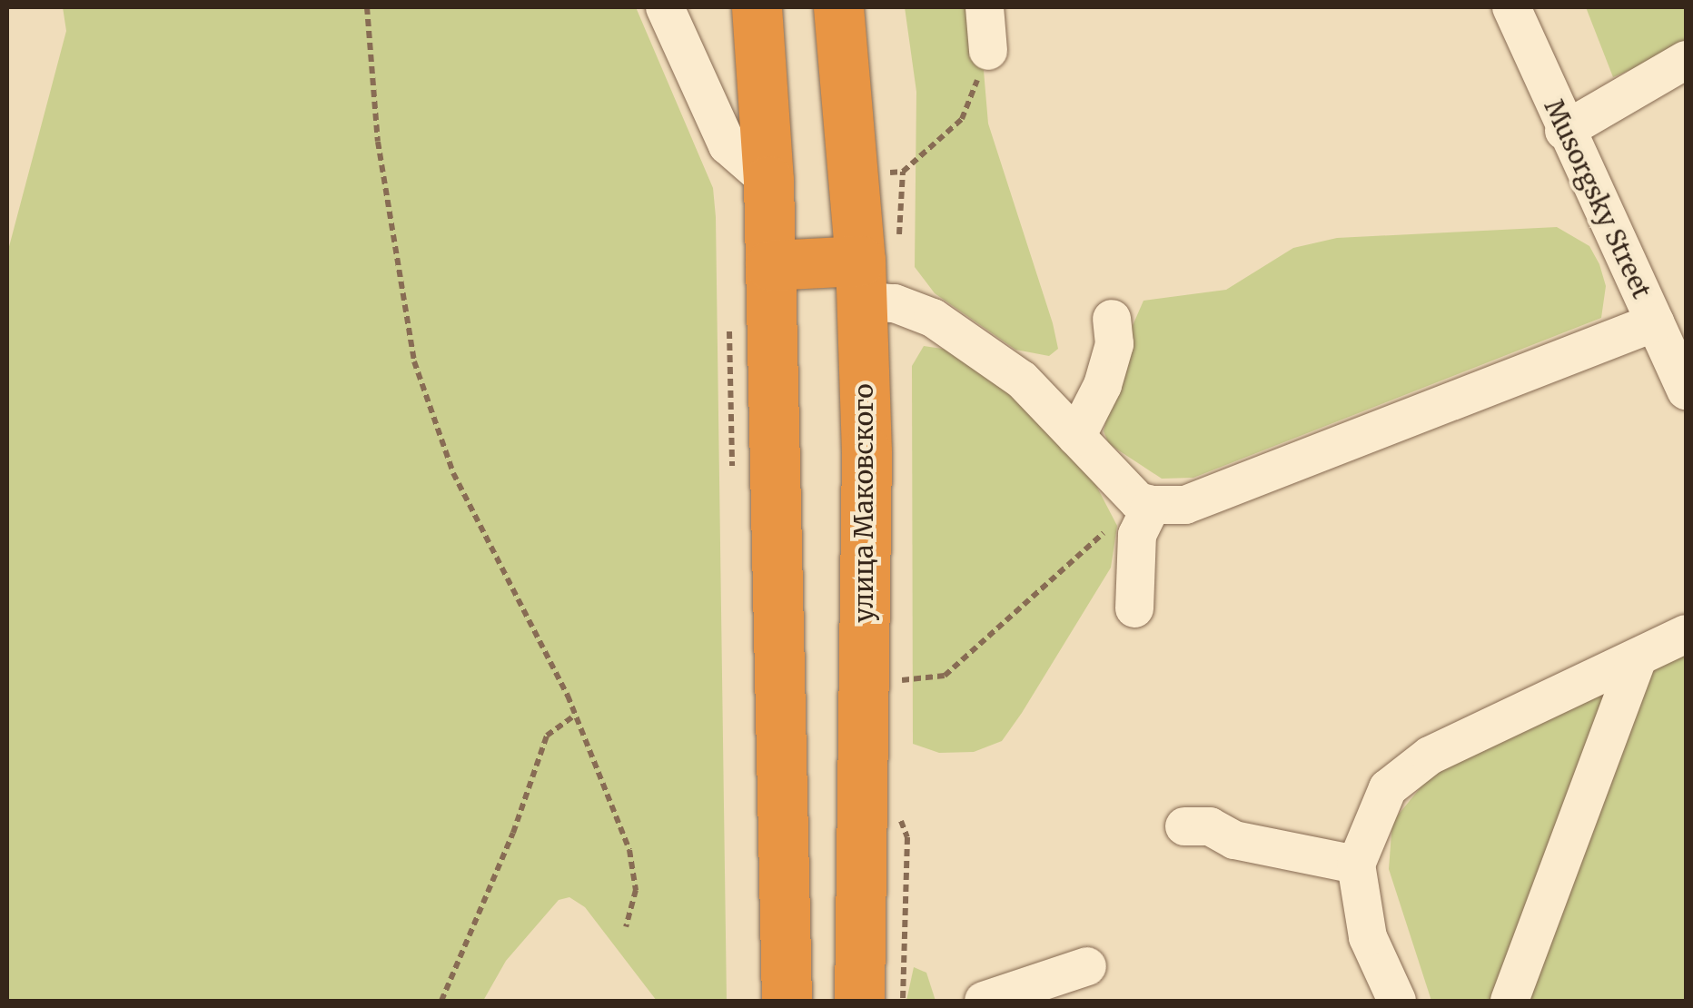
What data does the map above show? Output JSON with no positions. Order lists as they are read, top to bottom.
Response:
{
  "streets": {
    "highway": ["улица Маковского"],
    "street": ["Musorgsky Street"]
  }
}
